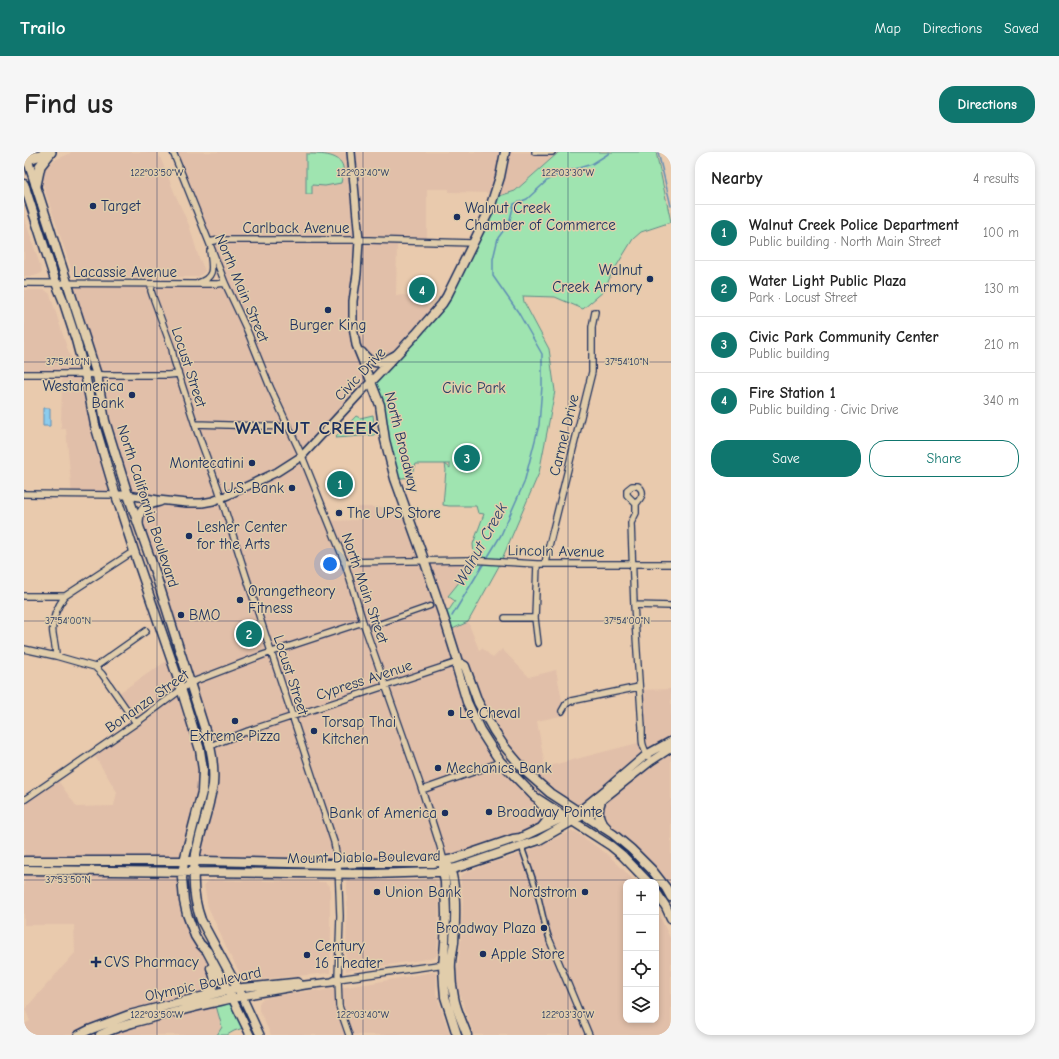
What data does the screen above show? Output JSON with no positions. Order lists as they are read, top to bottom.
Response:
{
  "streets": {
    "main road": [
      "Civic Drive",
      "North Broadway",
      "North California Boulevard",
      "Mount Diablo Boulevard",
      "Olympic Boulevard"
    ],
    "street": [
      "Carlback Avenue",
      "Lacassie Avenue",
      "North Main Street",
      "Locust Street",
      "Carmel Drive",
      "Lincoln Avenue",
      "Cypress Avenue",
      "Bonanza Street"
    ]
  },
  "crossings": [
    ["Carlback Avenue", "North Main Street"],
    ["Carlback Avenue", "Civic Drive"],
    ["Carlback Avenue", "North Broadway"],
    ["Lacassie Avenue", "North Main Street"],
    ["Lacassie Avenue", "Locust Street"],
    ["Lacassie Avenue", "North California Boulevard"],
    ["North Main Street", "Civic Drive"],
    ["North Main Street", "Lincoln Avenue"],
    ["North Main Street", "Cypress Avenue"],
    ["North Main Street", "Bonanza Street"],
    ["North Main Street", "Mount Diablo Boulevard"],
    ["Locust Street", "Civic Drive"],
    ["Locust Street", "Cypress Avenue"],
    ["Locust Street", "Bonanza Street"],
    ["Locust Street", "Mount Diablo Boulevard"],
    ["Locust Street", "Olympic Boulevard"],
    ["Civic Drive", "North Broadway"],
    ["Civic Drive", "North California Boulevard"],
    ["Carmel Drive", "Lincoln Avenue"],
    ["North Broadway", "Lincoln Avenue"],
    ["North Broadway", "Cypress Avenue"],
    ["North Broadway", "Mount Diablo Boulevard"],
    ["North California Boulevard", "Cypress Avenue"],
    ["North California Boulevard", "Bonanza Street"],
    ["North California Boulevard", "Mount Diablo Boulevard"],
    ["North California Boulevard", "Olympic Boulevard"]
  ],
  "districts": ["WALNUT CREEK"],
  "water": ["Walnut Creek"],
  "parks": ["Civic Park"],
  "places": {
    "other": [
      "Target",
      "Walnut Creek Chamber of Commerce",
      "Walnut Creek Armory",
      "Burger King",
      "Westamerica Bank",
      "Montecatini",
      "U.S. Bank",
      "The UPS Store",
      "Lesher Center for the Arts",
      "Orangetheory Fitness",
      "BMO",
      "Le Cheval",
      "Extreme Pizza",
      "Torsap Thai Kitchen",
      "Mechanics Bank",
      "Broadway Pointe",
      "Bank of America",
      "Union Bank",
      "Nordstrom",
      "Broadway Plaza",
      "Apple Store",
      "Century 16 Theater"
    ],
    "health": ["CVS Pharmacy"]
  },
  "page": {
    "header": "Trailo",
    "nav": ["Map", "Directions", "Saved"],
    "buttons": [
      "Directions",
      ["Save", "Share"]
    ],
    "title": "Find us",
    "heading": ["Nearby", "4 results"],
    "list": [
      {
        "mark": "1",
        "name": "Walnut Creek Police Department",
        "note": "Public building · North Main Street",
        "value": "100 m"
      },
      {
        "mark": "2",
        "name": "Water Light Public Plaza",
        "note": "Park · Locust Street",
        "value": "130 m"
      },
      {
        "mark": "3",
        "name": "Civic Park Community Center",
        "note": "Public building",
        "value": "210 m"
      },
      {
        "mark": "4",
        "name": "Fire Station 1",
        "note": "Public building · Civic Drive",
        "value": "340 m"
      }
    ],
    "pins": [
      "4",
      "3",
      "1",
      "2"
    ],
    "map_buttons": ["+", "−"]
  },
  "coordinates": [
    "122°03'50\"W",
    "122°03'40\"W",
    "122°03'30\"W",
    "37°54'10\"N",
    "37°54'00\"N",
    "37°53'50\"N"
  ]
}
